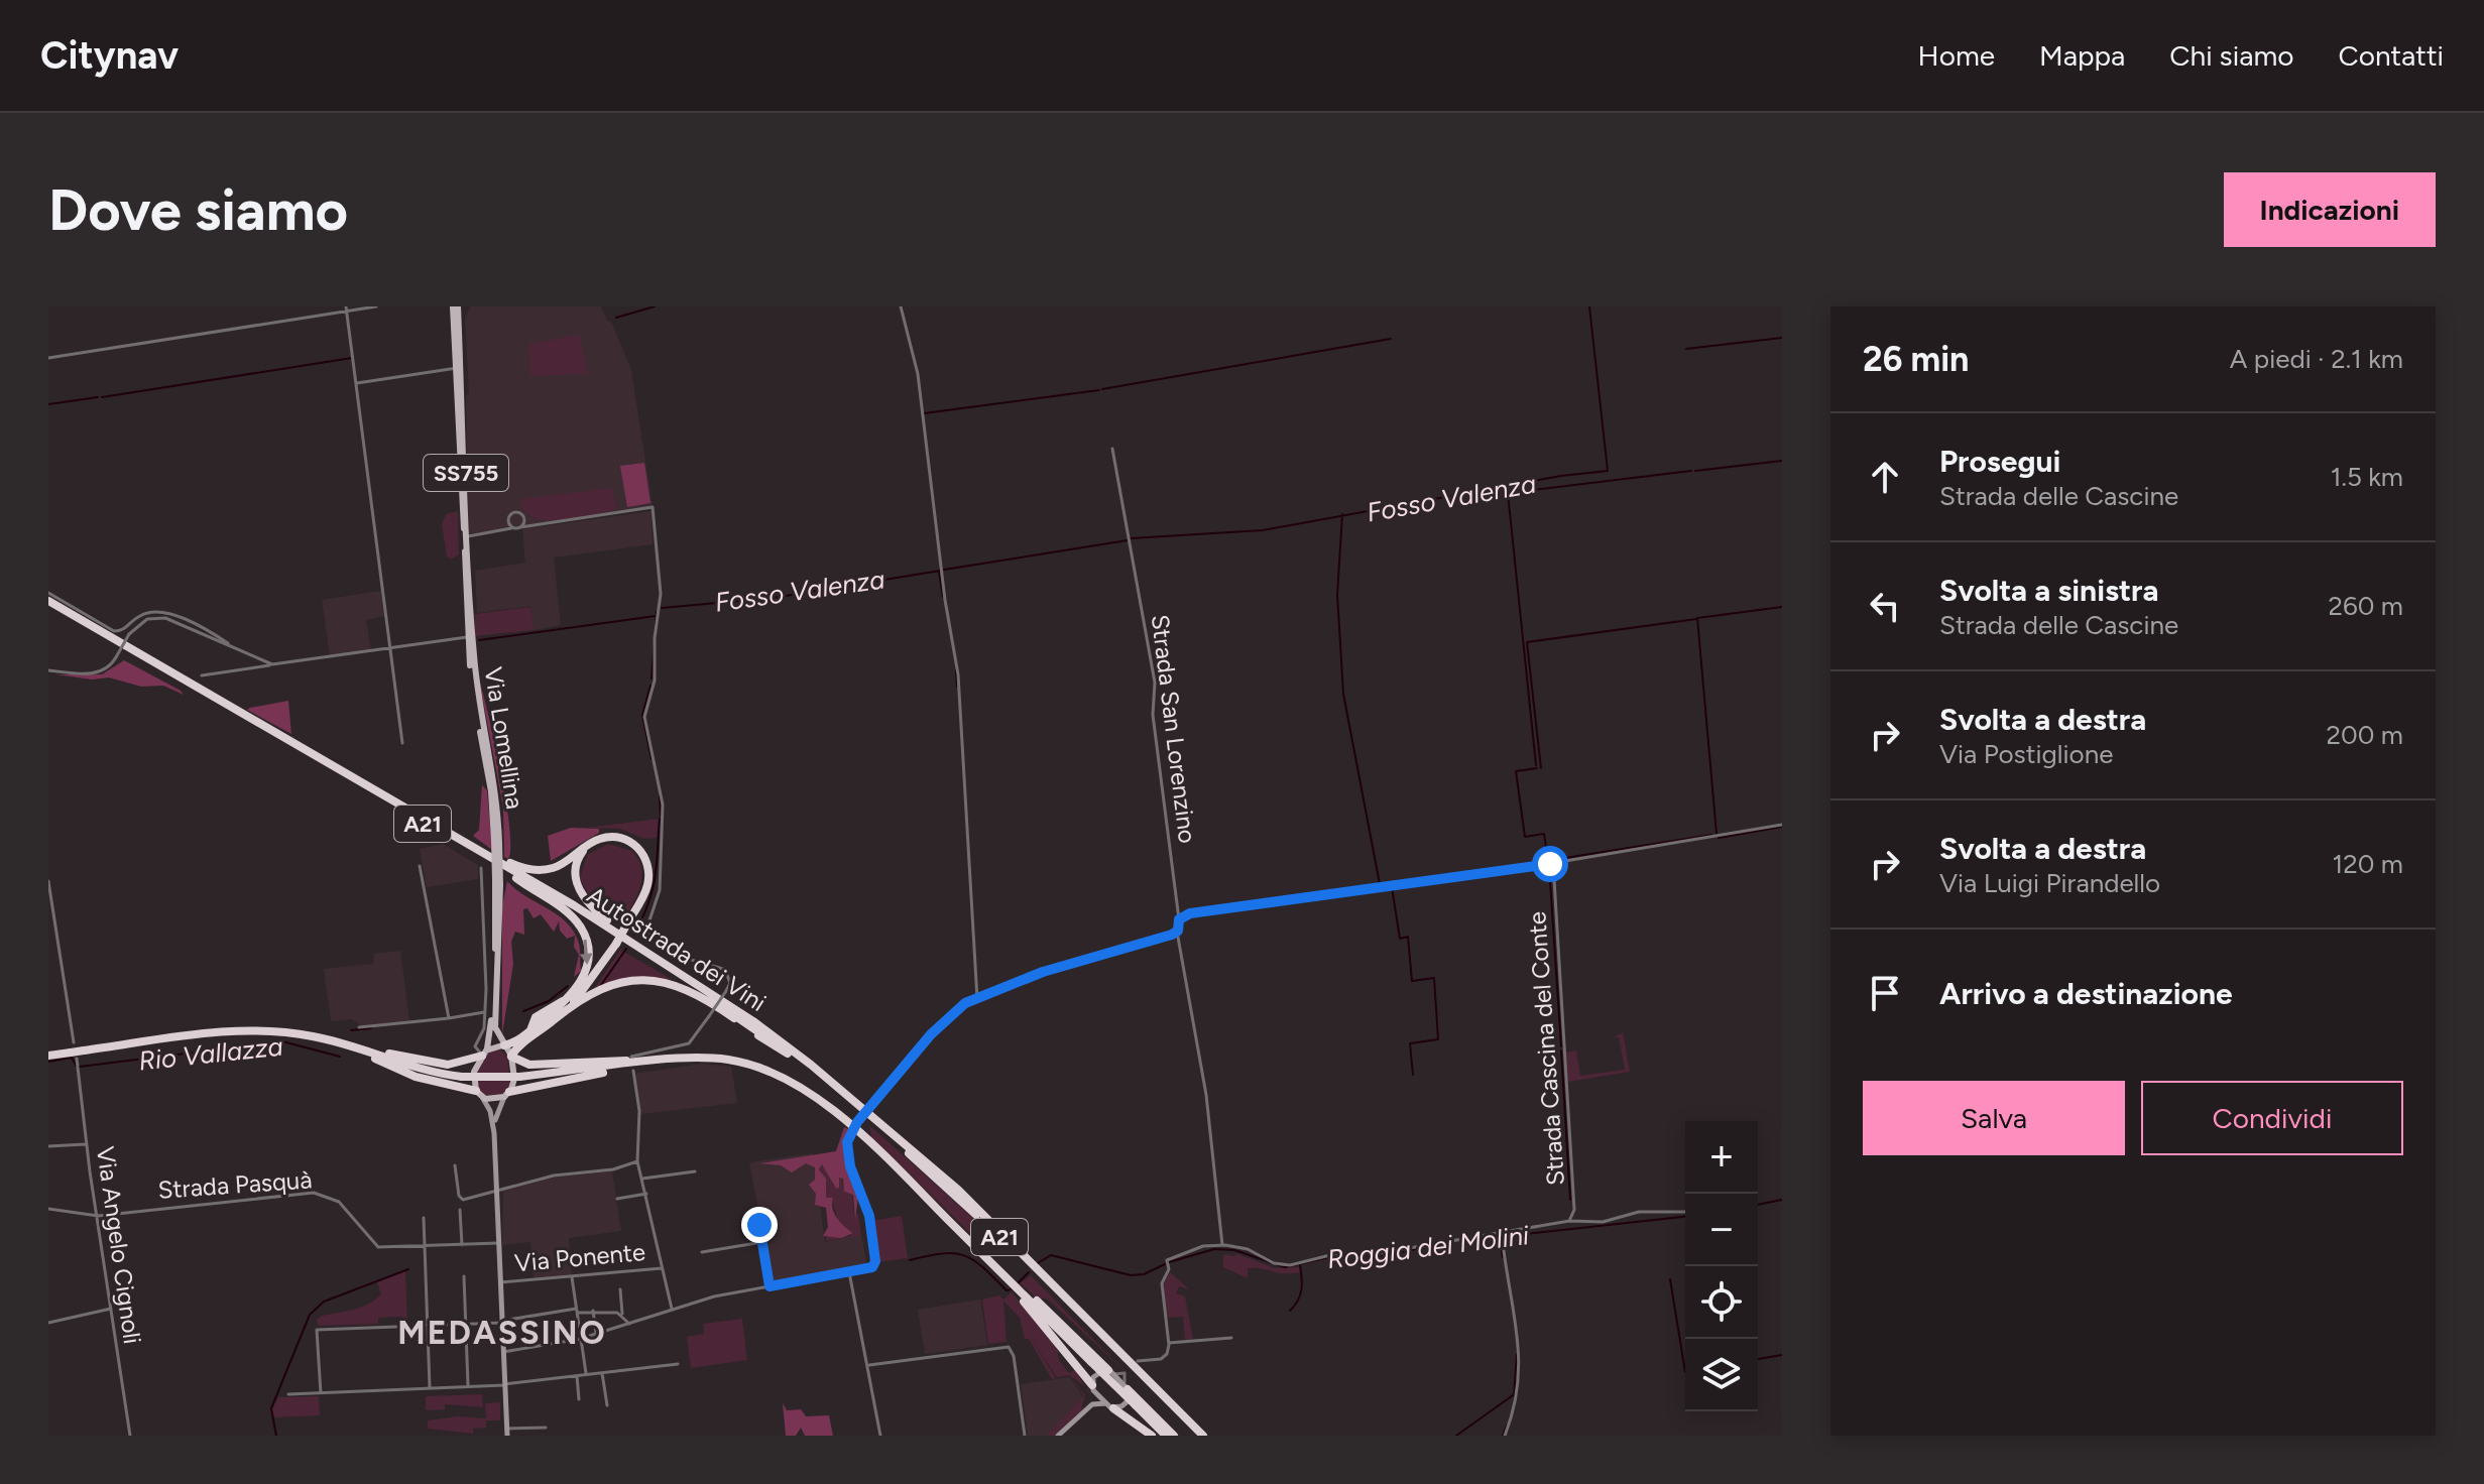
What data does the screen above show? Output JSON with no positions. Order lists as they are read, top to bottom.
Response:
{
  "streets": {
    "highway": ["A21", "Autostrada dei Vini"],
    "main road": ["SS755", "Via Lomellina"],
    "street": [
      "Strada San Lorenzino",
      "Strada Cascina del Conte",
      "Strada Pasquà",
      "Via Angelo Cignoli",
      "Via Ponente"
    ]
  },
  "crossings": [
    ["SS755", "Via Lomellina"],
    ["Strada Pasquà", "Via Angelo Cignoli"]
  ],
  "districts": ["MEDASSINO"],
  "water": ["Fosso Valenza", "Rio Vallazza", "Roggia dei Molini"],
  "page": {
    "header": "Citynav",
    "nav": [
      "Home",
      "Mappa",
      "Chi siamo",
      "Contatti"
    ],
    "buttons": [
      "Indicazioni",
      ["Salva", "Condividi"]
    ],
    "title": "Dove siamo",
    "heading": ["26 min", "A piedi · 2.1 km"],
    "list": [
      ["Prosegui", "Strada delle Cascine", "1.5 km"],
      ["Svolta a sinistra", "Strada delle Cascine", "260 m"],
      ["Svolta a destra", "Via Postiglione", "200 m"],
      ["Svolta a destra", "Via Luigi Pirandello", "120 m"],
      "Arrivo a destinazione"
    ],
    "map_buttons": ["+", "−"]
  }
}
